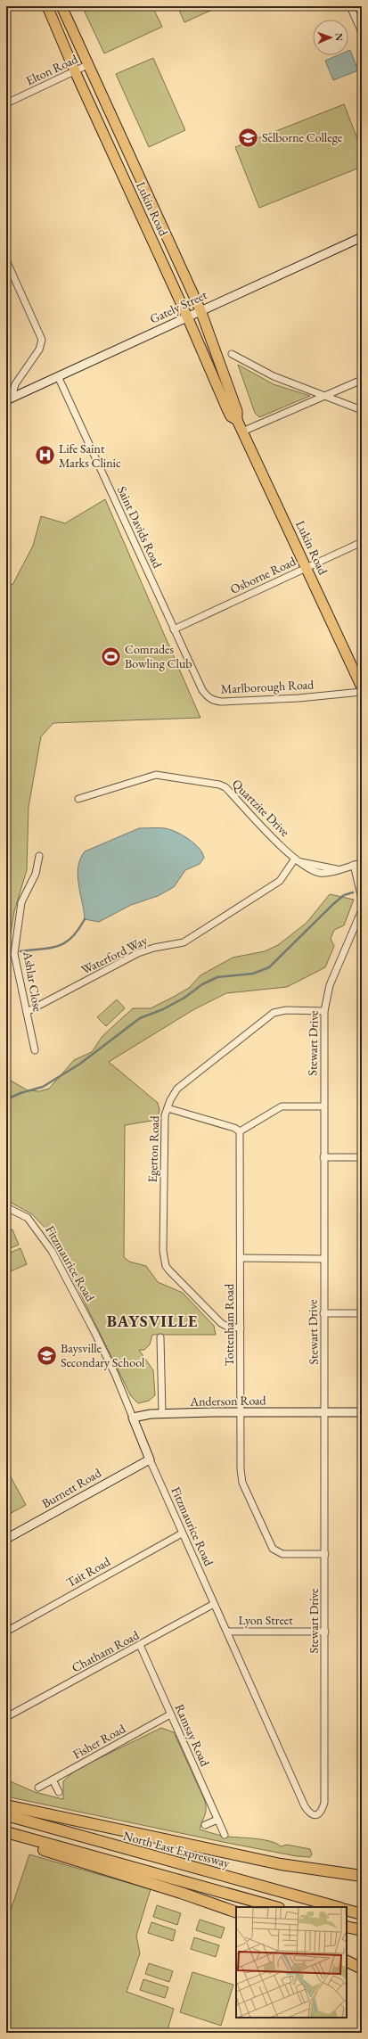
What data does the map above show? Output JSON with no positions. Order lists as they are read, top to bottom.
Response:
{
  "streets": {
    "highway": ["North East Expressway"],
    "main road": ["Lukin Road"],
    "street": [
      "Elton Road",
      "Gately Street",
      "Saint Davids Road",
      "Osborne Road",
      "Marlborough Road",
      "Quartzite Drive",
      "Waterford Way",
      "Ashlar Close",
      "Stewart Drive",
      "Egerton Road",
      "Fitzmaurice Road",
      "Tottenham Road",
      "Anderson Road",
      "Burnett Road",
      "Tait Road",
      "Lyon Street",
      "Chatham Road",
      "Ramsay Road",
      "Fisher Road"
    ]
  },
  "crossings": [
    ["Elton Road", "Lukin Road"],
    ["Lukin Road", "Gately Street"],
    ["Lukin Road", "Osborne Road"],
    ["Gately Street", "Saint Davids Road"],
    ["Saint Davids Road", "Osborne Road"],
    ["Saint Davids Road", "Marlborough Road"],
    ["Osborne Road", "Marlborough Road"],
    ["Quartzite Drive", "Waterford Way"],
    ["Waterford Way", "Ashlar Close"],
    ["Stewart Drive", "Egerton Road"],
    ["Stewart Drive", "Fitzmaurice Road"],
    ["Stewart Drive", "Tottenham Road"],
    ["Stewart Drive", "Anderson Road"],
    ["Stewart Drive", "Lyon Street"],
    ["Egerton Road", "Tottenham Road"],
    ["Fitzmaurice Road", "Anderson Road"],
    ["Fitzmaurice Road", "Burnett Road"],
    ["Fitzmaurice Road", "Tait Road"],
    ["Fitzmaurice Road", "Lyon Street"],
    ["Fitzmaurice Road", "Chatham Road"],
    ["Tottenham Road", "Anderson Road"],
    ["Chatham Road", "Ramsay Road"],
    ["Ramsay Road", "Fisher Road"]
  ],
  "districts": ["BAYSVILLE"],
  "places": {
    "school or university": ["Selborne College", "Baysville Secondary School"],
    "hospital": ["Life Saint Marks Clinic"],
    "sports": ["Comrades Bowling Club"]
  },
  "north": "right"
}
